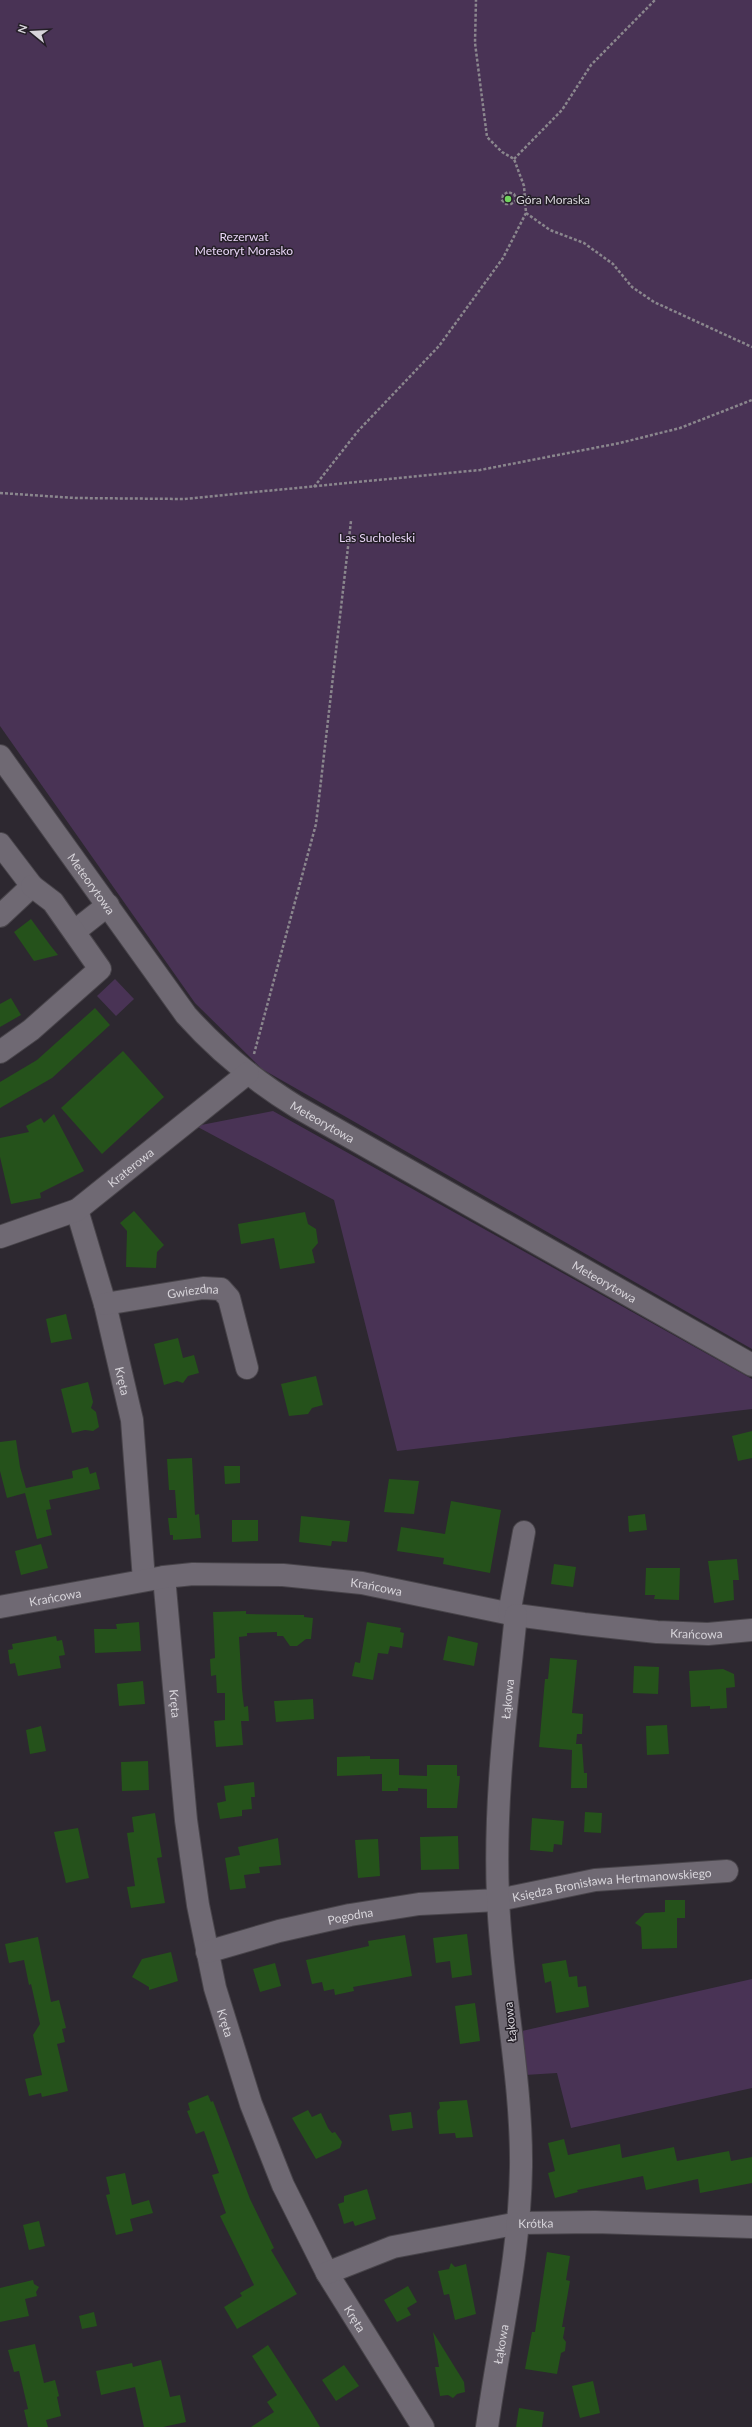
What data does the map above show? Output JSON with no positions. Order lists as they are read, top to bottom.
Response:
{
  "streets": {
    "street": [
      "Meteorytowa",
      "Kraterowa",
      "Gwiezdna",
      "Kręta",
      "Krańcowa",
      "Łąkowa",
      "Księdza Bronisława Hertmanowskiego",
      "Pogodna",
      "Krótka"
    ]
  },
  "crossings": [
    ["Meteorytowa", "Kraterowa"],
    ["Kraterowa", "Kręta"],
    ["Gwiezdna", "Kręta"],
    ["Kręta", "Krańcowa"],
    ["Kręta", "Pogodna"],
    ["Kręta", "Krótka"],
    ["Krańcowa", "Łąkowa"],
    ["Łąkowa", "Księdza Bronisława Hertmanowskiego"],
    ["Łąkowa", "Pogodna"],
    ["Łąkowa", "Krótka"],
    ["Księdza Bronisława Hertmanowskiego", "Pogodna"]
  ],
  "parks": ["Rezerwat Meteoryt Morasko", "Las Sucholeski"],
  "places": ["Góra Moraska"],
  "north": "left"
}
